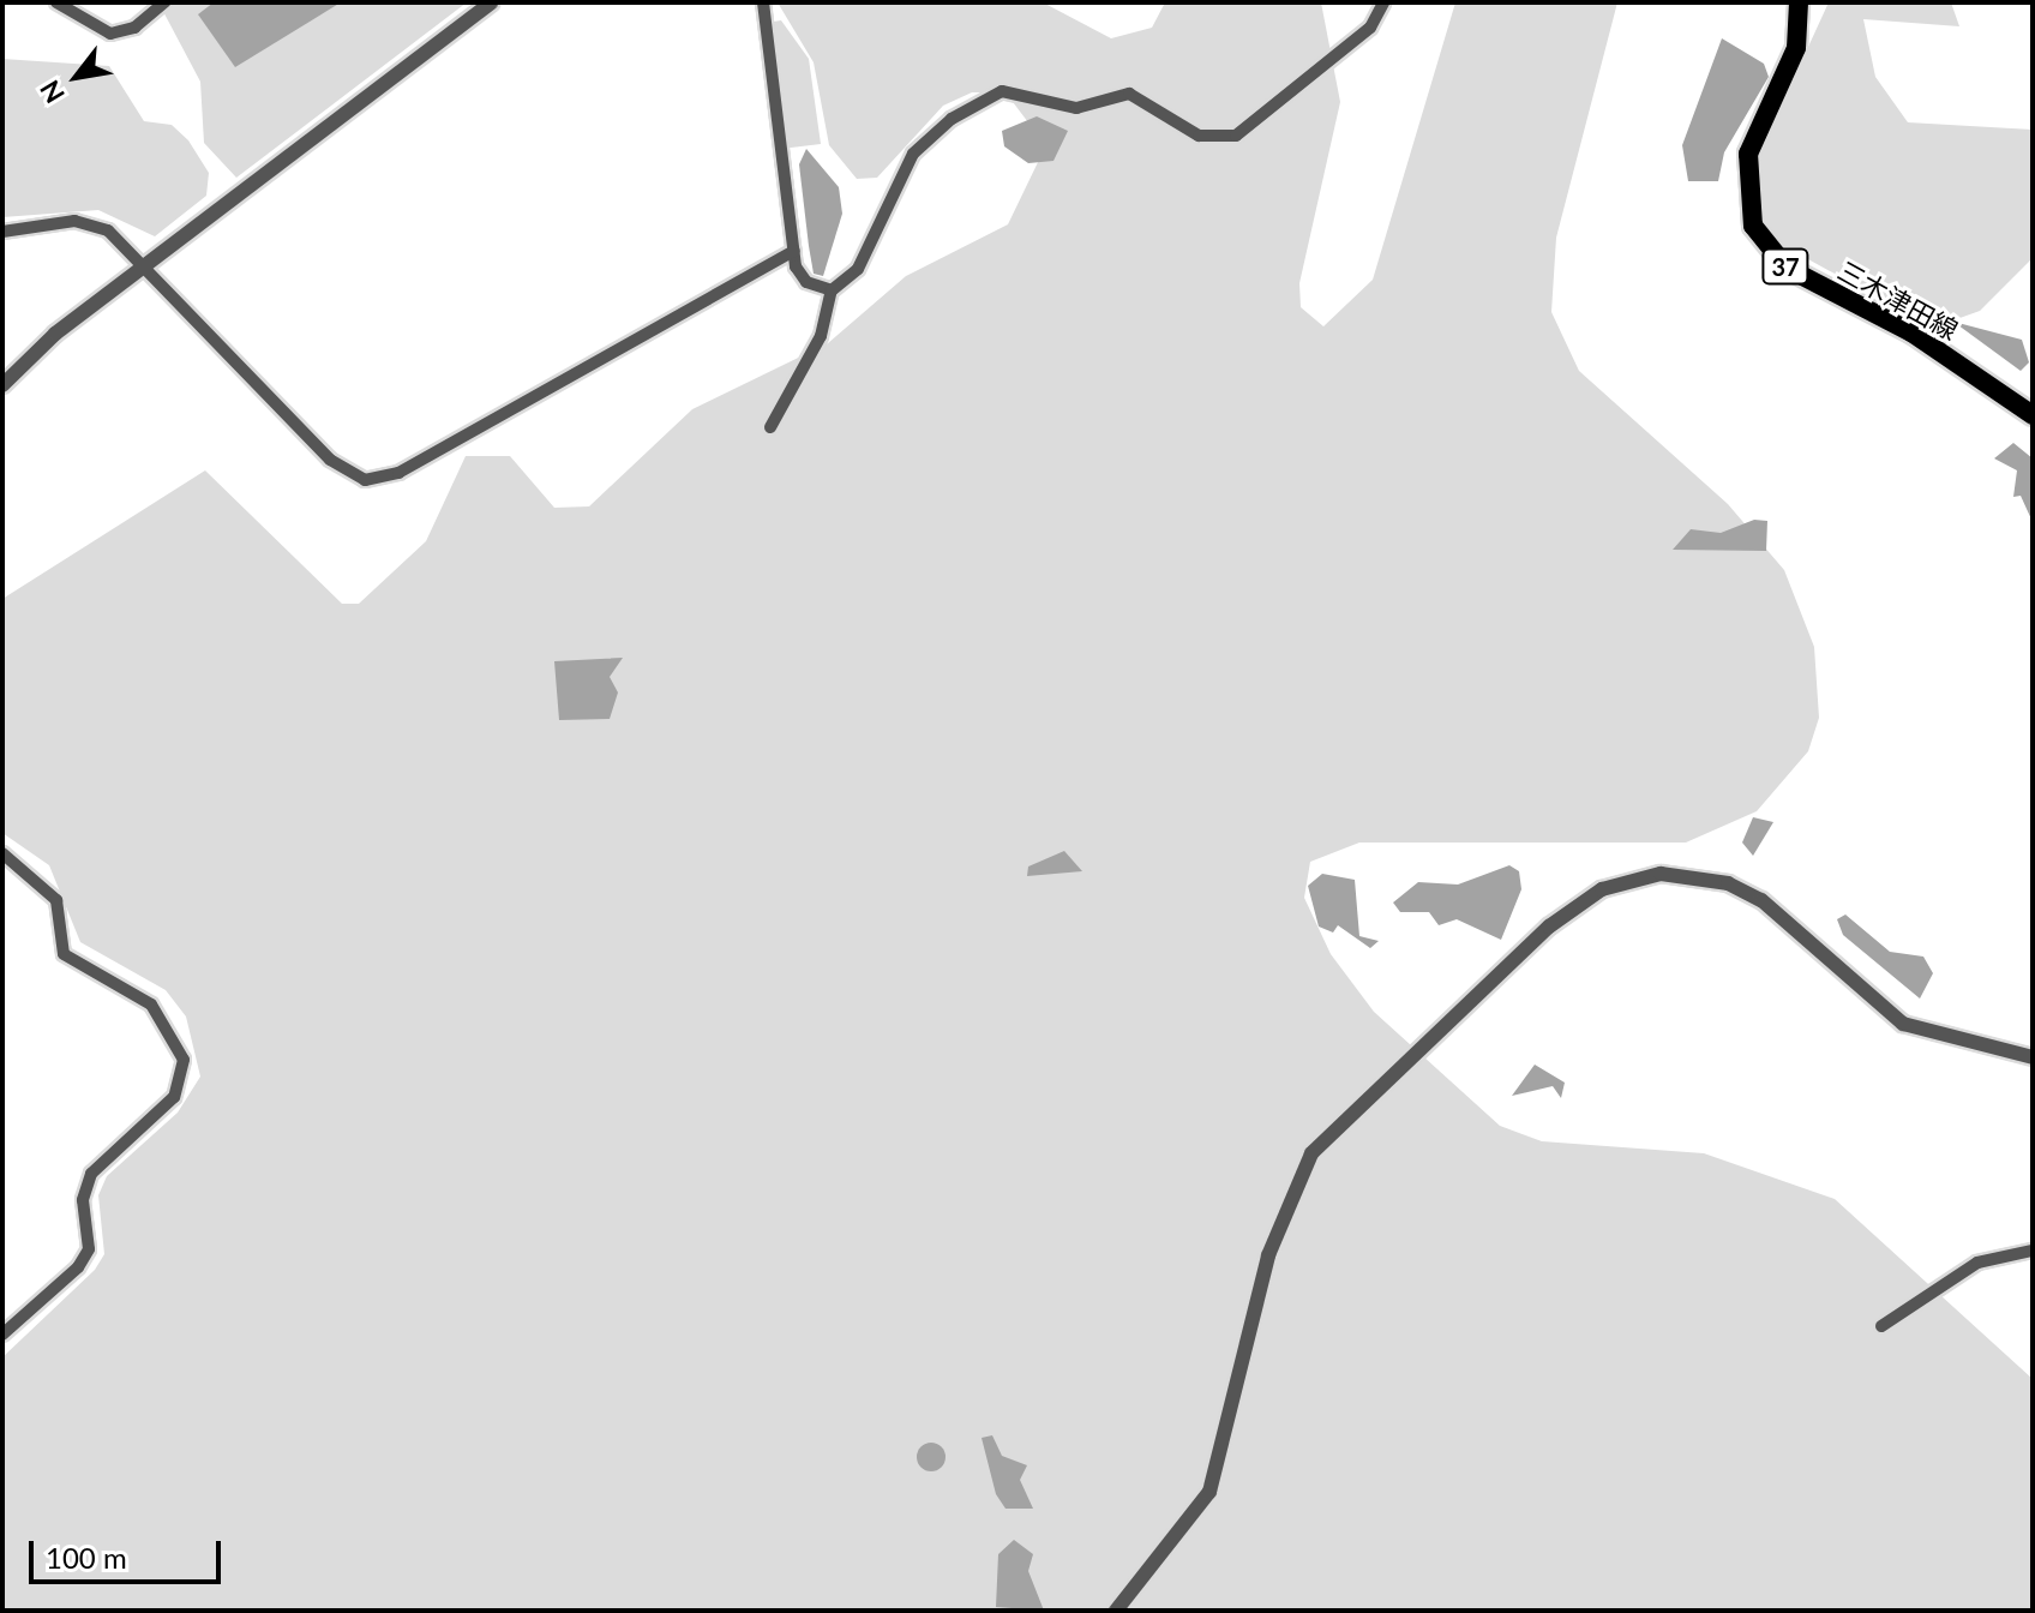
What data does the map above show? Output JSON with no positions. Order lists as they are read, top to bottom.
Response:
{
  "streets": {
    "main road": ["37", "三木津田線"]
  },
  "scale_bar": "100 m",
  "north": "bottom left"
}
